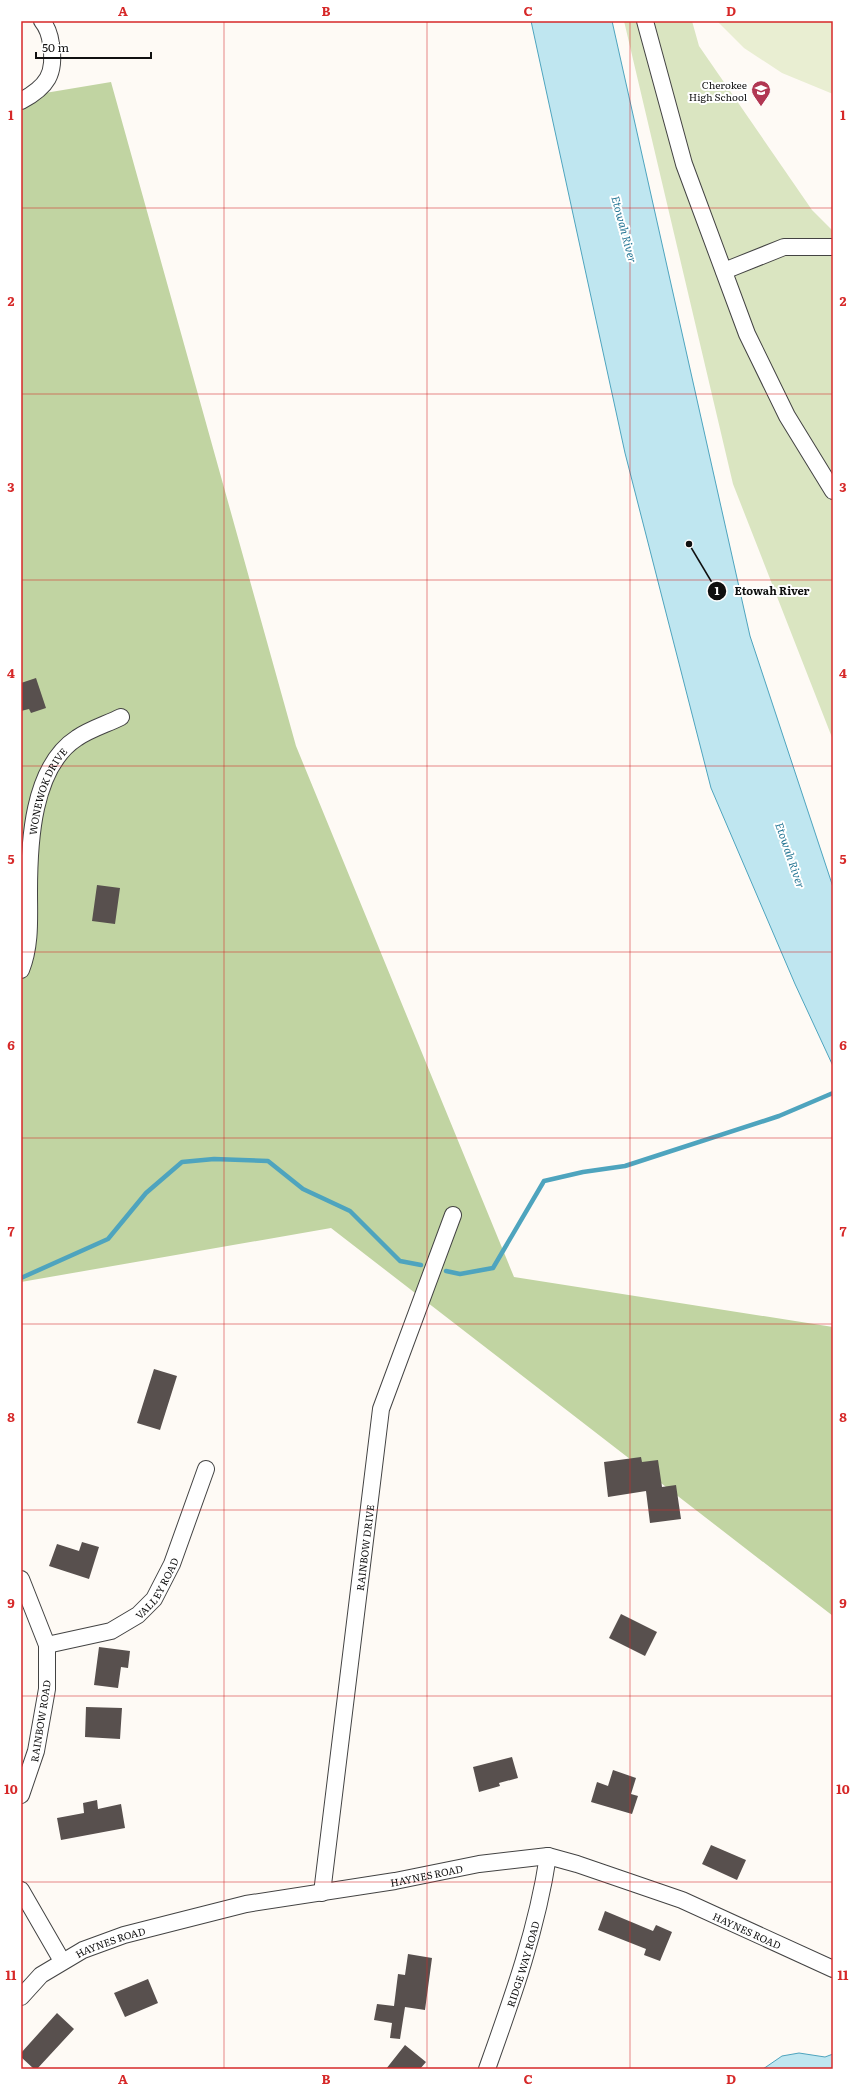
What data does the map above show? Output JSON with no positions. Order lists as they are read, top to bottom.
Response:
{
  "streets": {
    "street": [
      "WONEWOK DRIVE",
      "RAINBOW DRIVE",
      "VALLEY ROAD",
      "RAINBOW ROAD",
      "HAYNES ROAD",
      "RIDGE WAY ROAD"
    ]
  },
  "crossings": [
    ["RAINBOW DRIVE", "HAYNES ROAD"],
    ["VALLEY ROAD", "RAINBOW ROAD"],
    ["HAYNES ROAD", "RIDGE WAY ROAD"]
  ],
  "water": ["Etowah River"],
  "places": {
    "school or university": ["Cherokee High School"],
    "other": ["Etowah River"]
  },
  "scale_bar": "50 m",
  "grid": {
    "columns": [
      "A",
      "B",
      "C",
      "D"
    ],
    "rows": [
      "1",
      "2",
      "3",
      "4",
      "5",
      "6",
      "7",
      "8",
      "9",
      "10",
      "11"
    ]
  }
}
